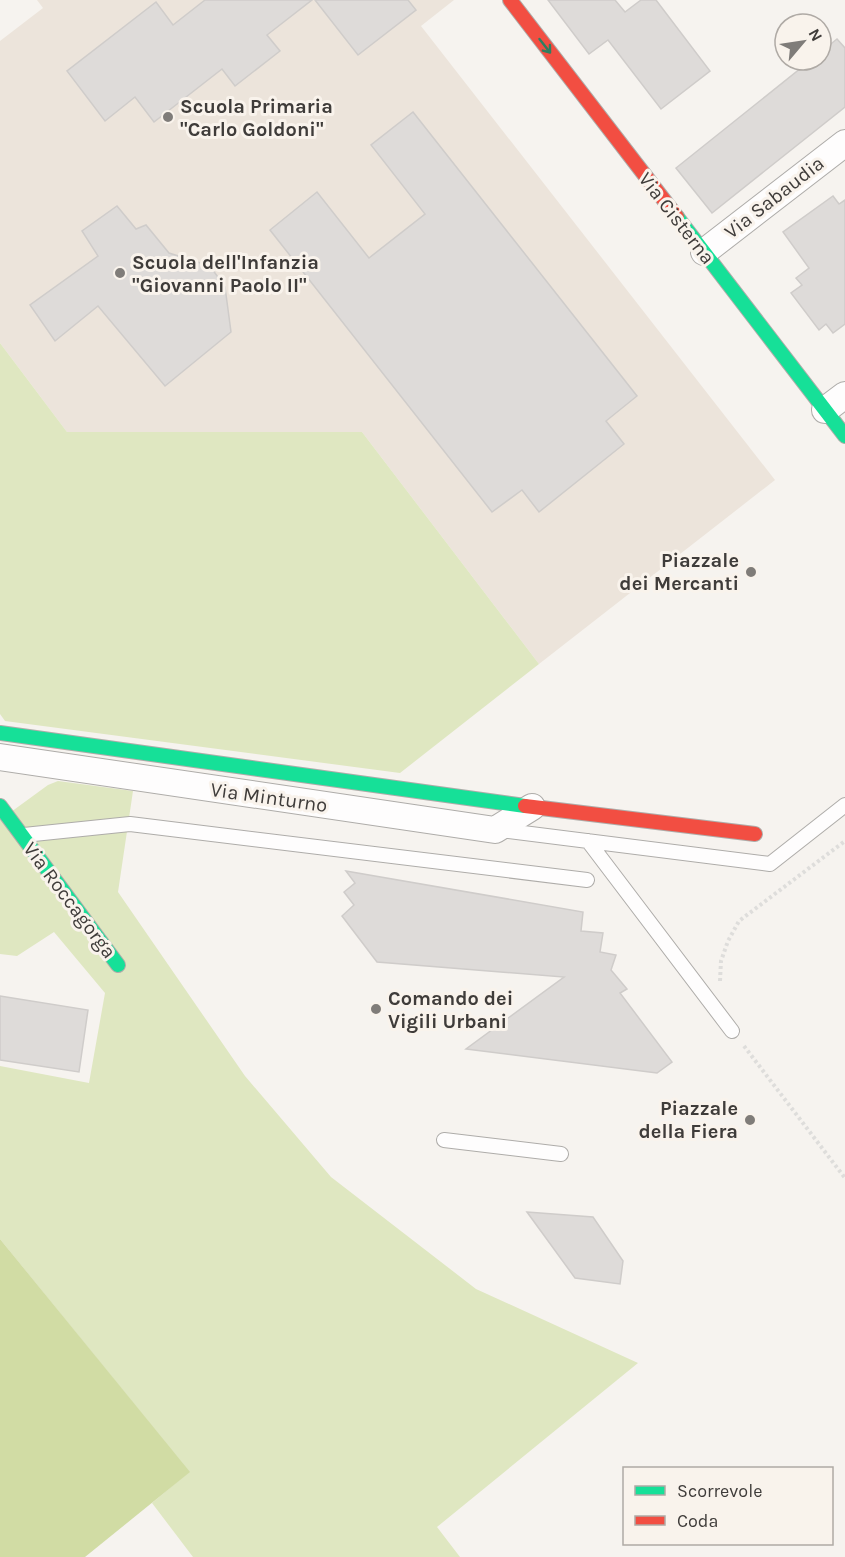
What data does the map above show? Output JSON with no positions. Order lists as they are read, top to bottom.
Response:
{
  "streets": {
    "street": [
      "Via Sabaudia",
      "Via Cisterna",
      "Via Minturno",
      "Via Roccagorga"
    ]
  },
  "crossings": [
    ["Via Sabaudia", "Via Cisterna"]
  ],
  "one_way": ["Via Cisterna"],
  "places": [
    "Scuola Primaria \"Carlo Goldoni\"",
    "Scuola dell'Infanzia \"Giovanni Paolo II\"",
    "Piazzale dei Mercanti",
    "Comando dei Vigili Urbani",
    "Piazzale della Fiera"
  ],
  "legend": ["Scorrevole", "Coda"],
  "north": "top right"
}
